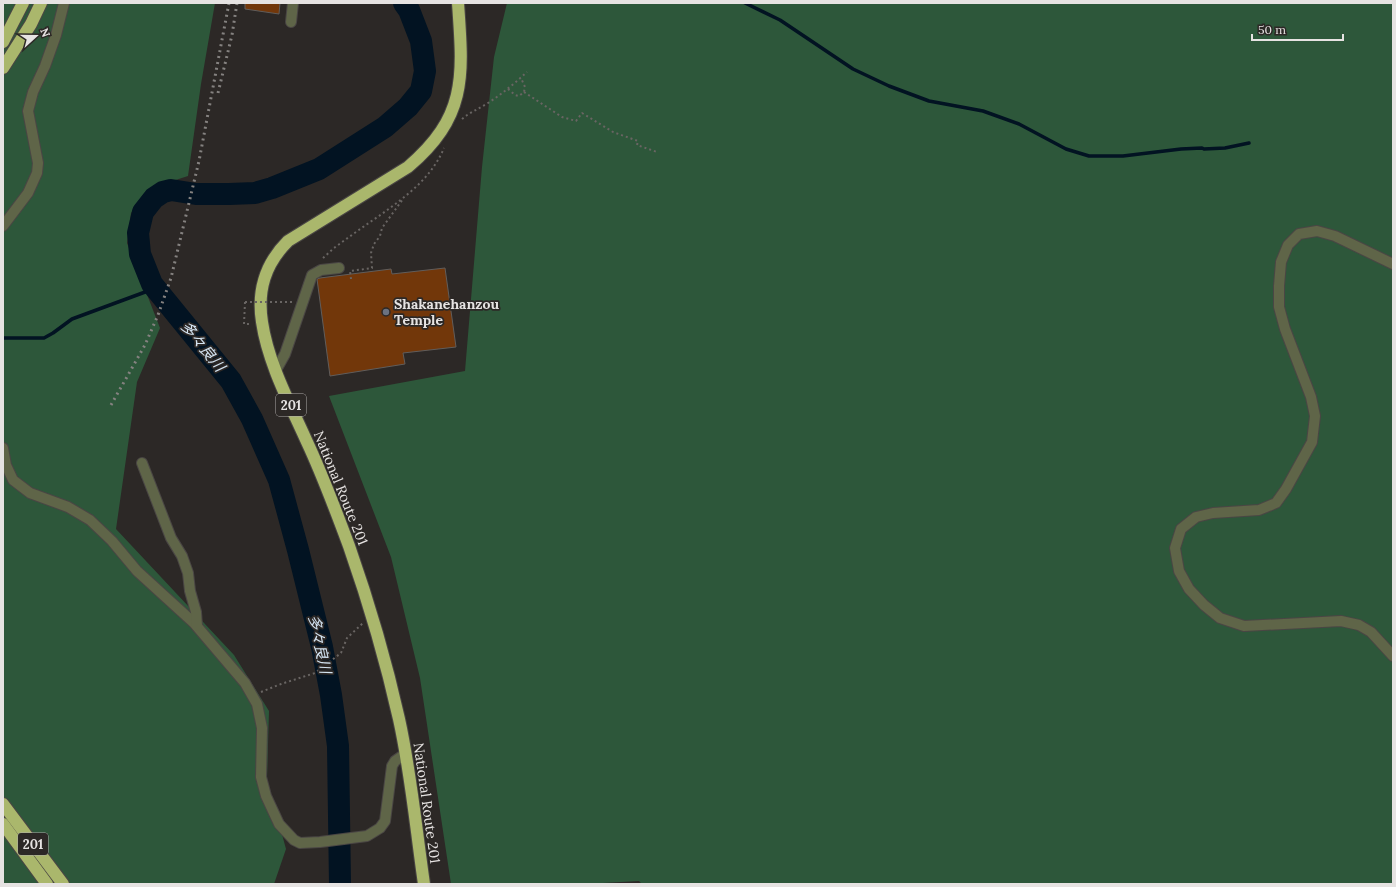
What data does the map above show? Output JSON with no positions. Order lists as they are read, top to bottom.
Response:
{
  "streets": {
    "highway": ["201", "National Route 201"]
  },
  "water": ["多々良川"],
  "places": ["Shakanehanzou Temple"],
  "scale_bar": "50 m",
  "north": "right"
}
